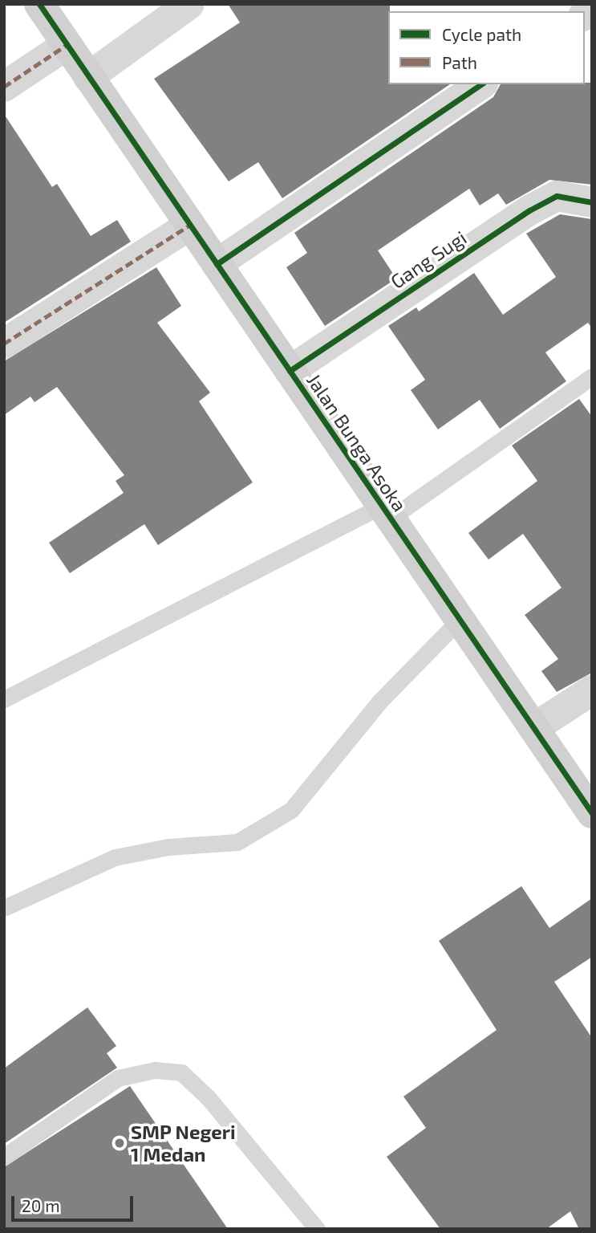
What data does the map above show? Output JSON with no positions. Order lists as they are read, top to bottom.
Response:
{
  "streets": {
    "street": ["Gang Sugi", "Jalan Bunga Asoka"]
  },
  "crossings": [
    ["Gang Sugi", "Jalan Bunga Asoka"]
  ],
  "places": ["SMP Negeri 1 Medan"],
  "legend": ["Cycle path", "Path"],
  "scale_bar": "20 m"
}
